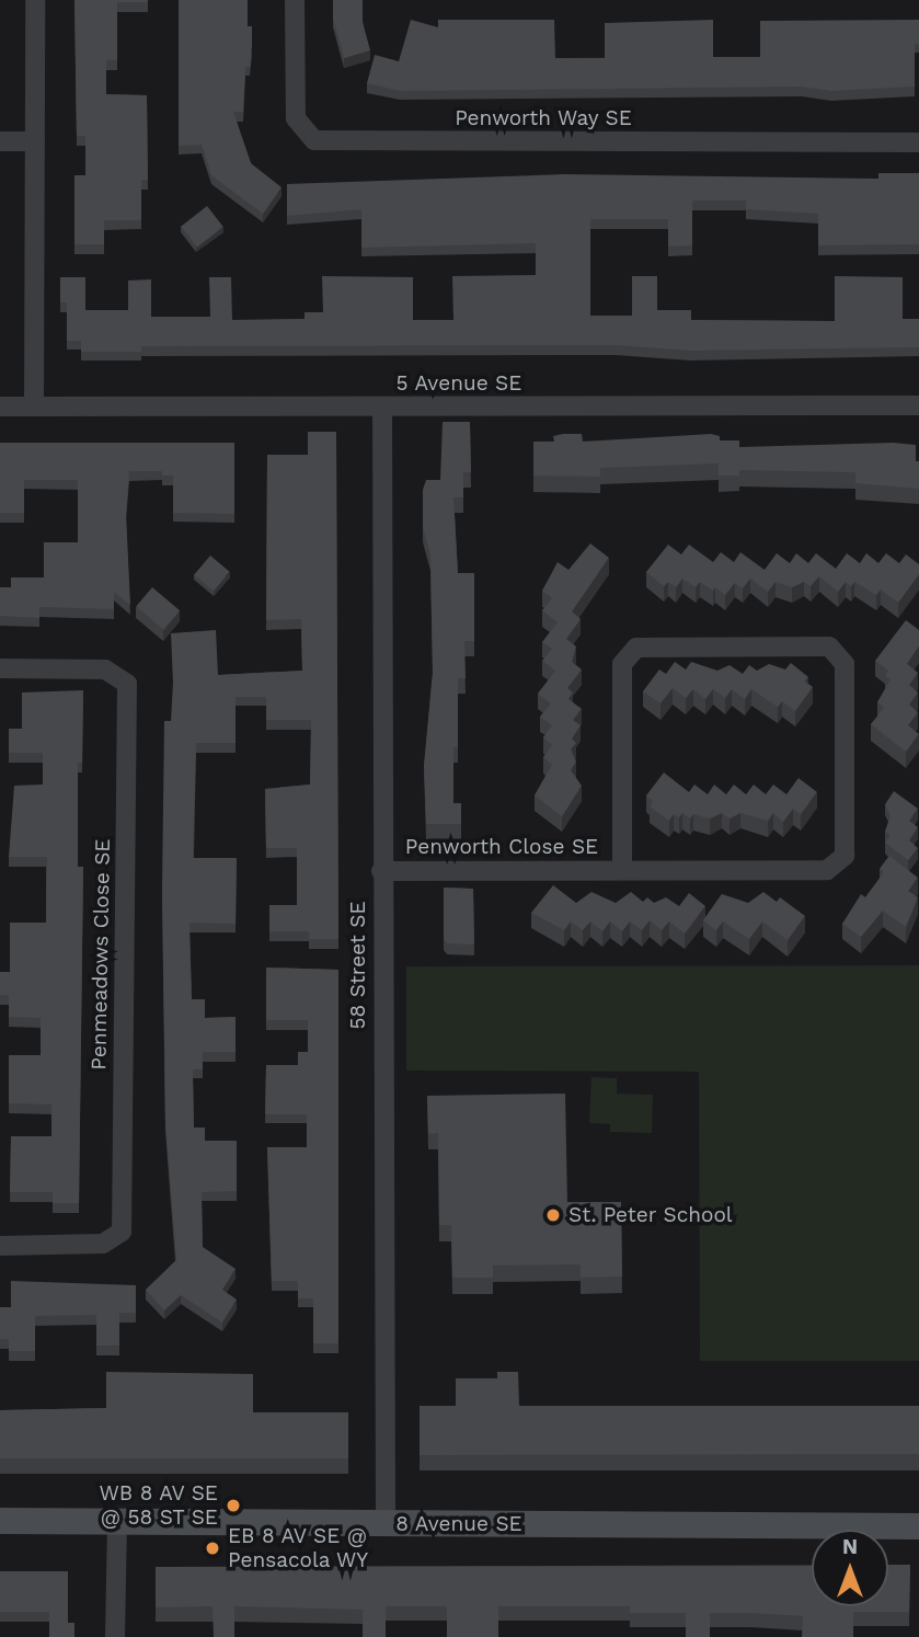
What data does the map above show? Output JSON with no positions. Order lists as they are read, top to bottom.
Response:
{
  "streets": {
    "street": [
      "Penworth Way SE",
      "5 Avenue SE",
      "Penworth Close SE",
      "Penmeadows Close SE",
      "58 Street SE",
      "8 Avenue SE"
    ]
  },
  "crossings": [
    ["5 Avenue SE", "58 Street SE"],
    ["Penworth Close SE", "58 Street SE"],
    ["58 Street SE", "8 Avenue SE"]
  ],
  "places": ["St. Peter School", "WB 8 AV SE @ 58 ST SE", "EB 8 AV SE @ Pensacola WY"],
  "north": "top"
}
